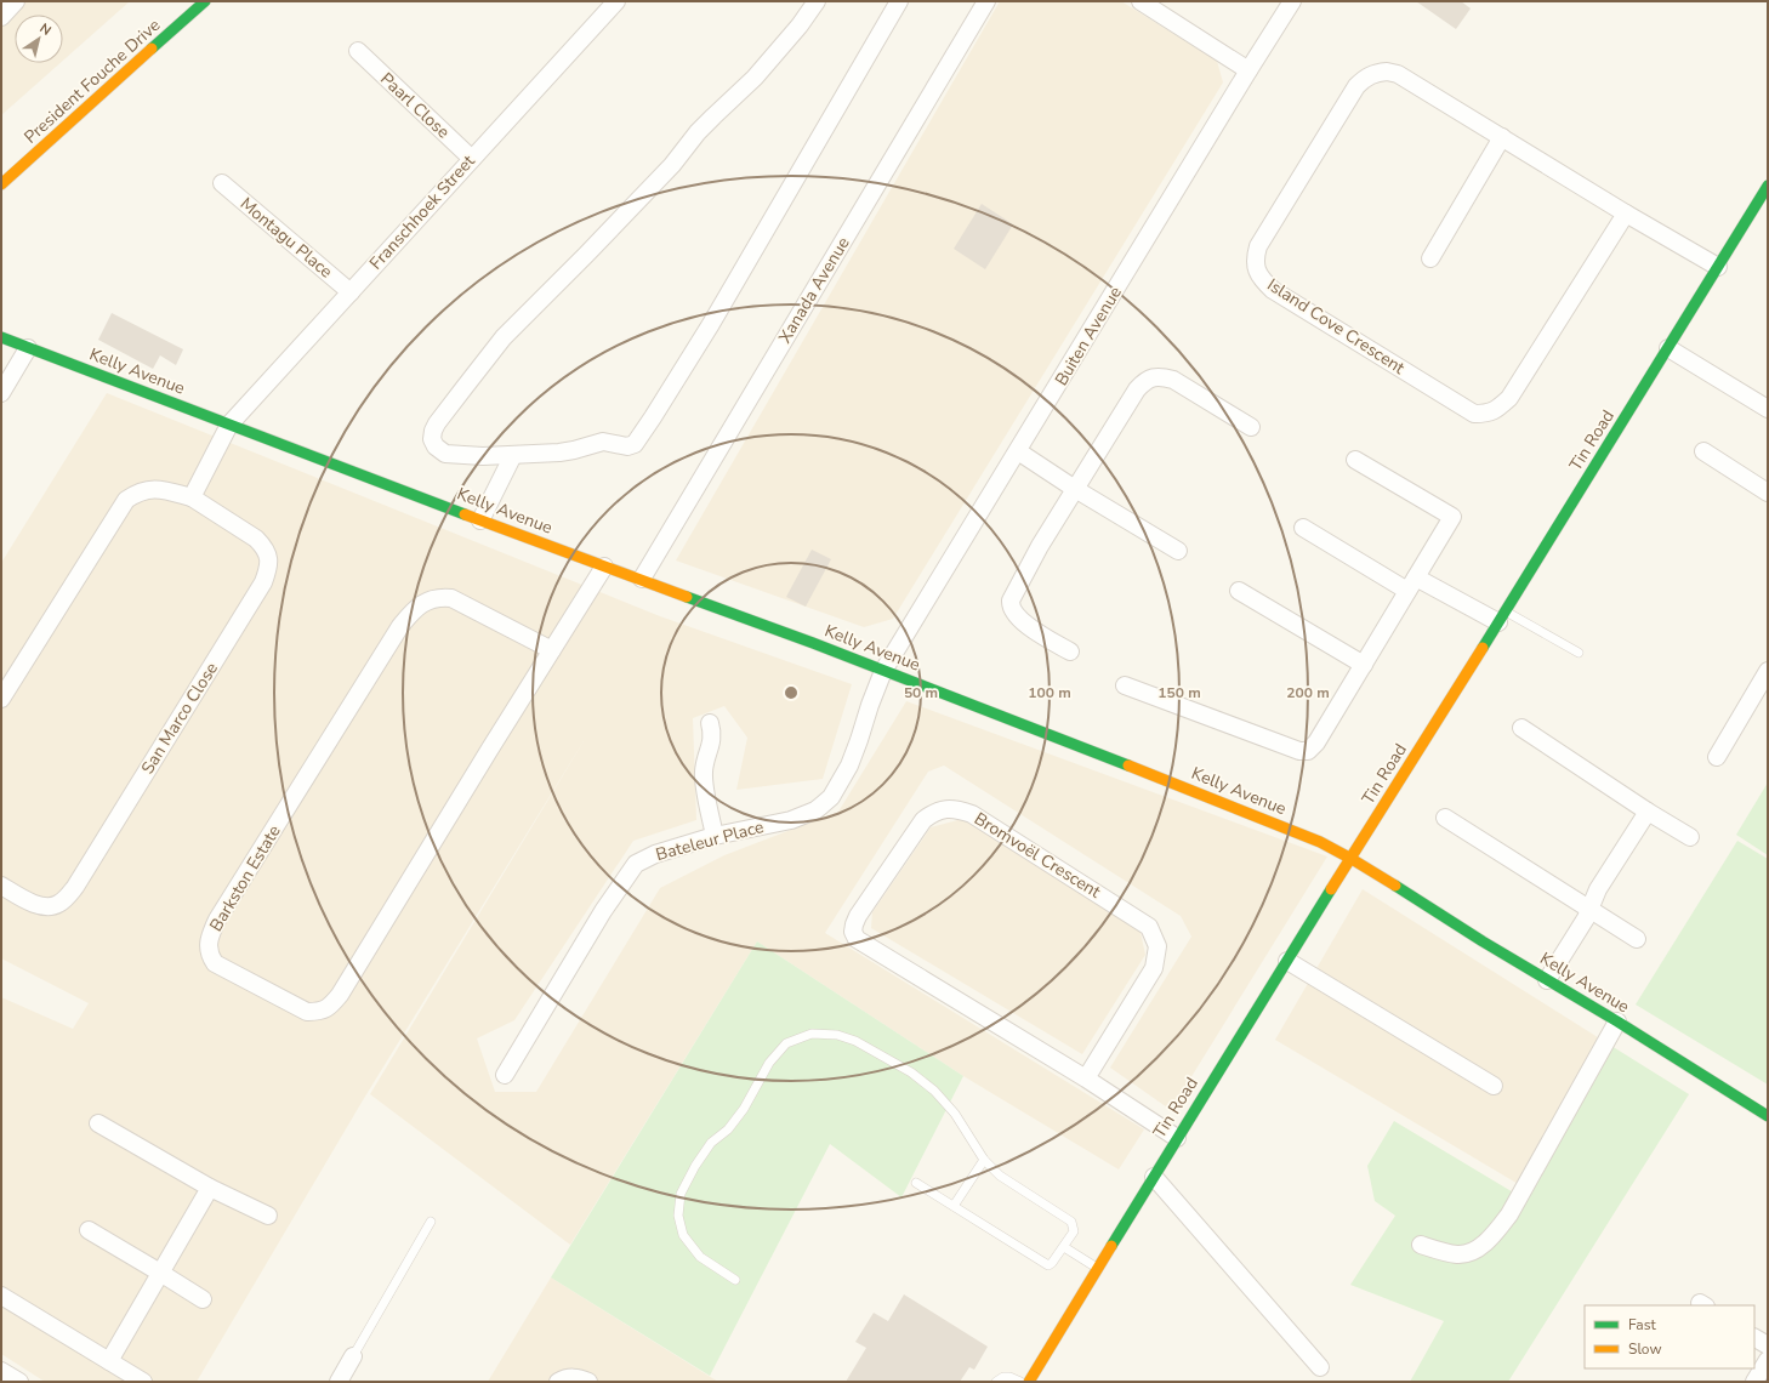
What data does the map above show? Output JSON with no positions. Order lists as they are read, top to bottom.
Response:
{
  "streets": {
    "street": [
      "President Fouche Drive",
      "Paarl Close",
      "Franschhoek Street",
      "Montagu Place",
      "Xanada Avenue",
      "Island Cove Crescent",
      "Buiten Avenue",
      "Kelly Avenue",
      "Tin Road",
      "San Marco Close",
      "Bateleur Place",
      "Bromvoël Crescent",
      "Barkston Estate"
    ]
  },
  "crossings": [
    ["Paarl Close", "Franschhoek Street"],
    ["Franschhoek Street", "Montagu Place"],
    ["Franschhoek Street", "Kelly Avenue"],
    ["Xanada Avenue", "Kelly Avenue"],
    ["Island Cove Crescent", "Tin Road"],
    ["Buiten Avenue", "Kelly Avenue"],
    ["Buiten Avenue", "Bateleur Place"],
    ["Kelly Avenue", "Tin Road"],
    ["Kelly Avenue", "Bateleur Place"],
    ["Kelly Avenue", "Barkston Estate"],
    ["Tin Road", "Bromvoël Crescent"]
  ],
  "legend": ["Fast", "Slow"],
  "north": "top right",
  "rings": [
    "50 m",
    "100 m",
    "150 m",
    "200 m"
  ]
}
